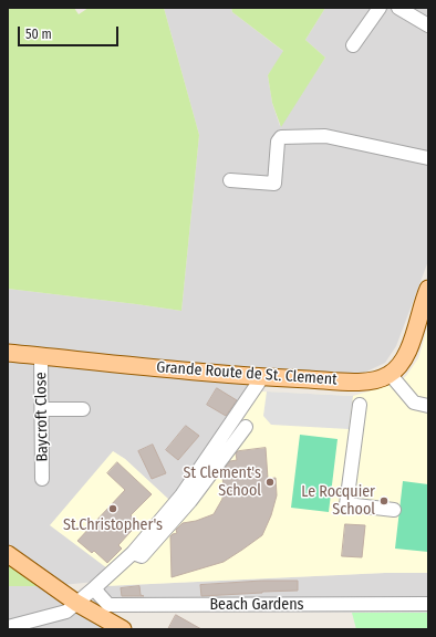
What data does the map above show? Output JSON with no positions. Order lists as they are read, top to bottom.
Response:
{
  "streets": {
    "main road": ["Grande Route de St. Clement"],
    "street": ["Baycroft Close", "Beach Gardens"]
  },
  "crossings": [
    ["Grande Route de St. Clement", "Baycroft Close"]
  ],
  "places": ["St Clement's School", "Le Rocquier School", "St.Christopher's"],
  "scale_bar": "50 m"
}
